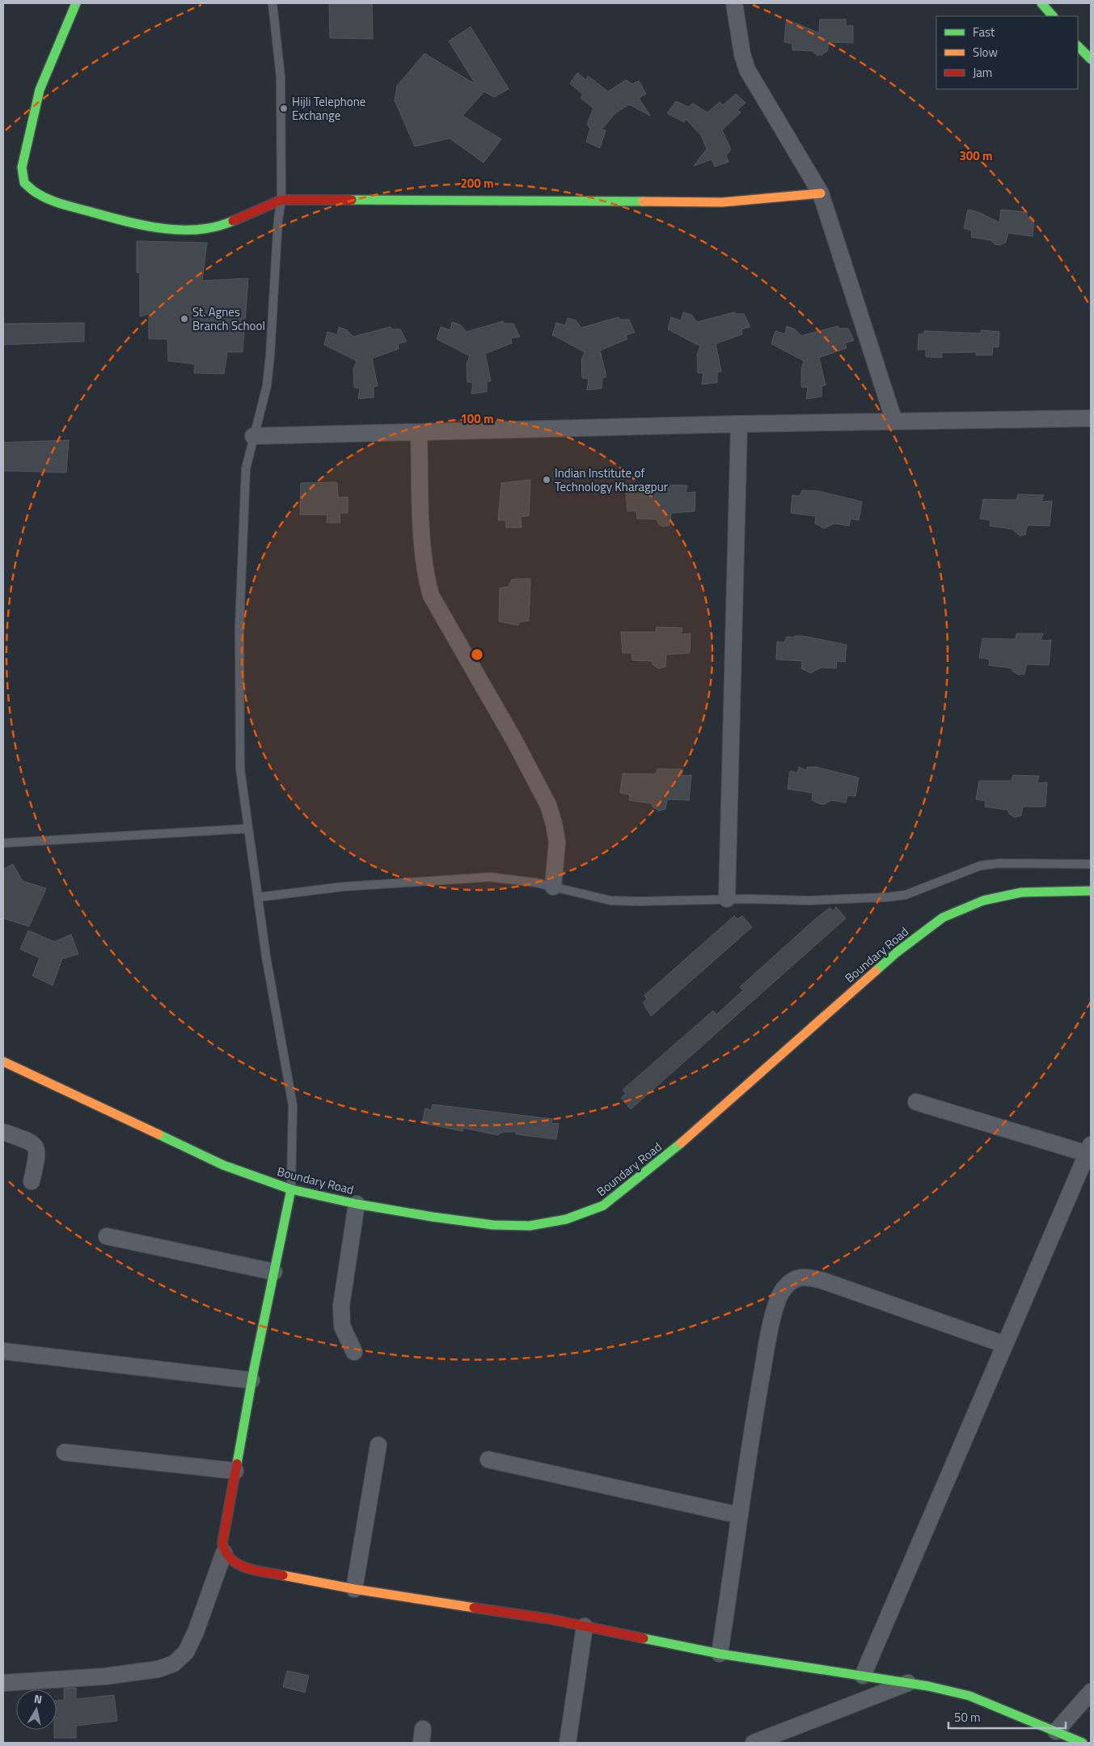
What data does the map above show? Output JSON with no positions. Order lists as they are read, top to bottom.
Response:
{
  "streets": {
    "street": ["Boundary Road"]
  },
  "places": ["Hijli Telephone Exchange", "St. Agnes Branch School", "Indian Institute of Technology Kharagpur"],
  "legend": ["Fast", "Slow", "Jam"],
  "scale_bar": "50 m",
  "north": "top",
  "rings": ["300 m", "200 m", "100 m"]
}
